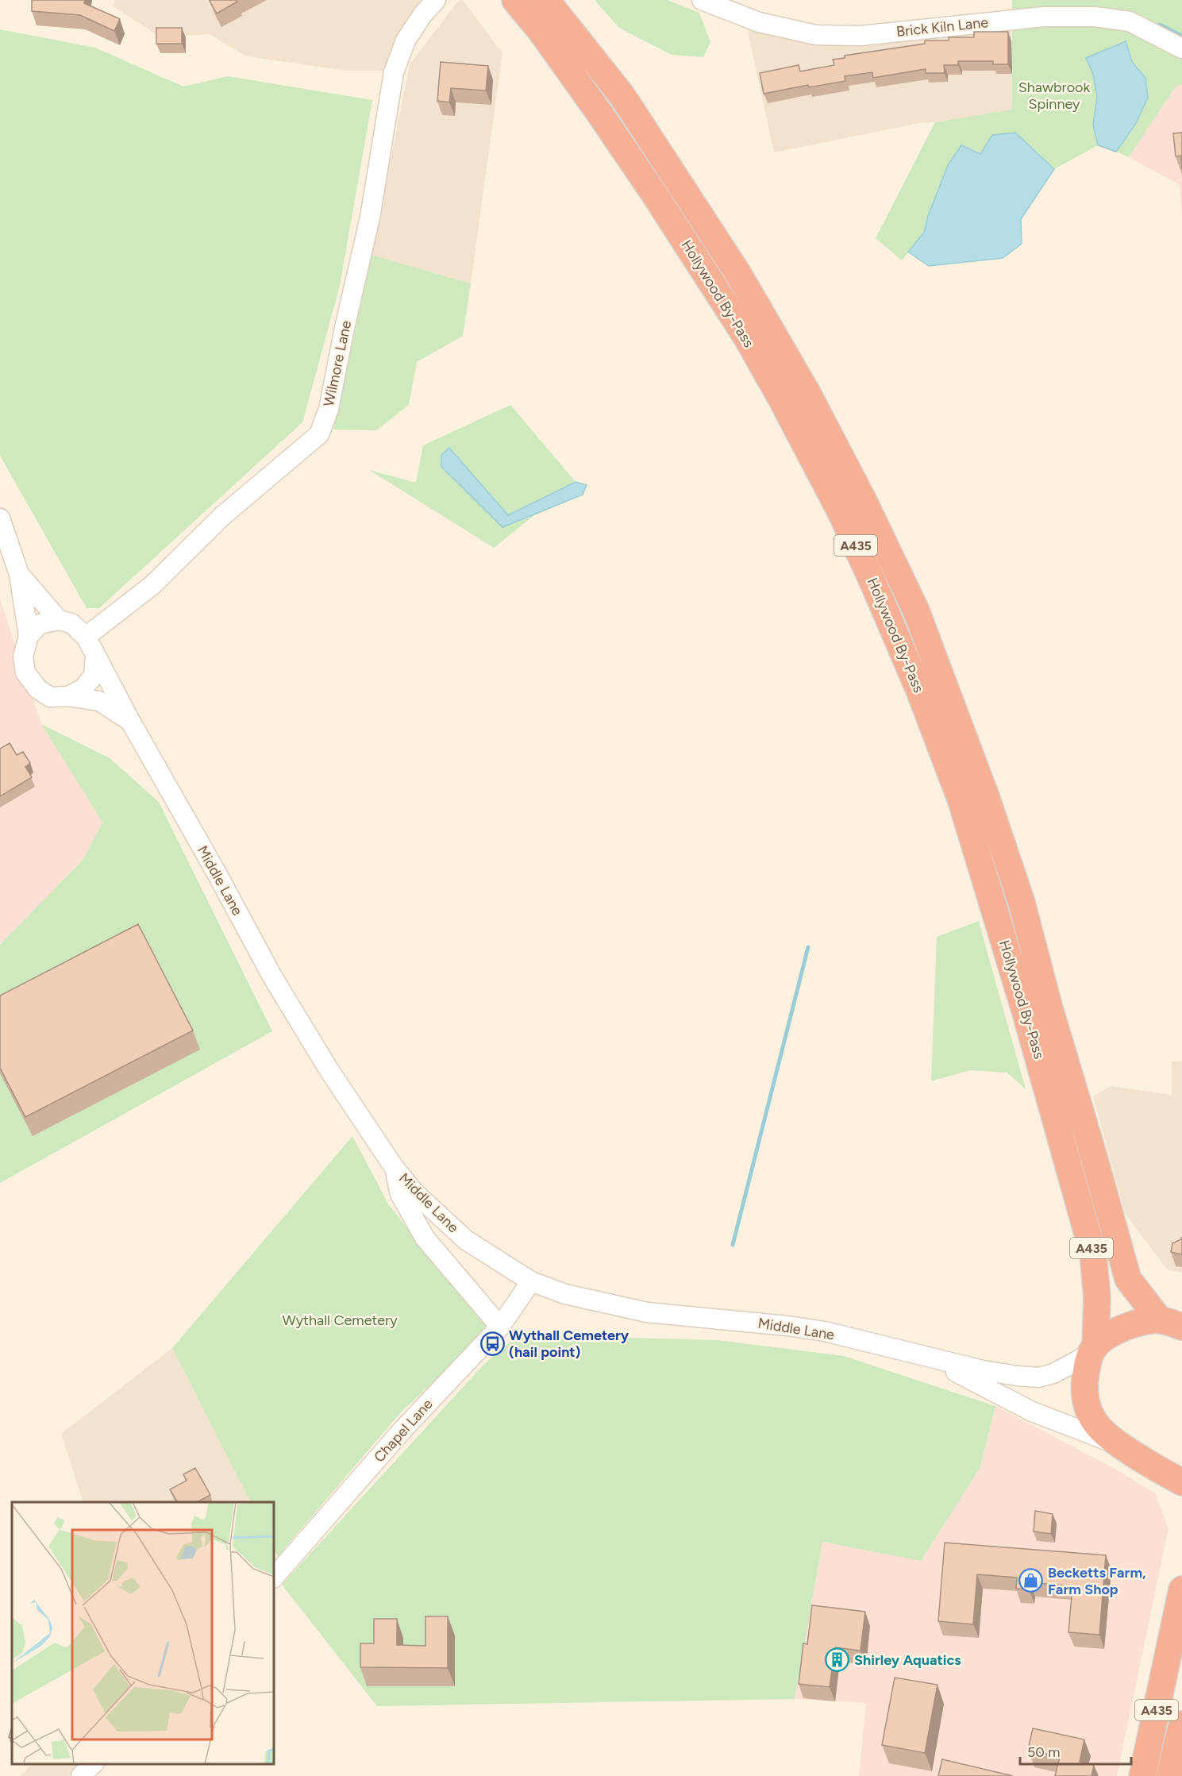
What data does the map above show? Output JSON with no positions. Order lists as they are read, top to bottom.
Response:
{
  "streets": {
    "highway": ["Hollywood By-Pass", "A435"],
    "street": [
      "Brick Kiln Lane",
      "Wilmore Lane",
      "Middle Lane",
      "Chapel Lane"
    ]
  },
  "crossings": [
    ["Hollywood By-Pass", "Middle Lane"],
    ["Wilmore Lane", "Middle Lane"],
    ["Middle Lane", "Chapel Lane"]
  ],
  "parks": ["Shawbrook Spinney", "Wythall Cemetery"],
  "places": {
    "bus stop": ["Wythall Cemetery (hail point)"],
    "shop": ["Becketts Farm, Farm Shop"],
    "building": ["Shirley Aquatics"]
  },
  "scale_bar": "50 m"
}
